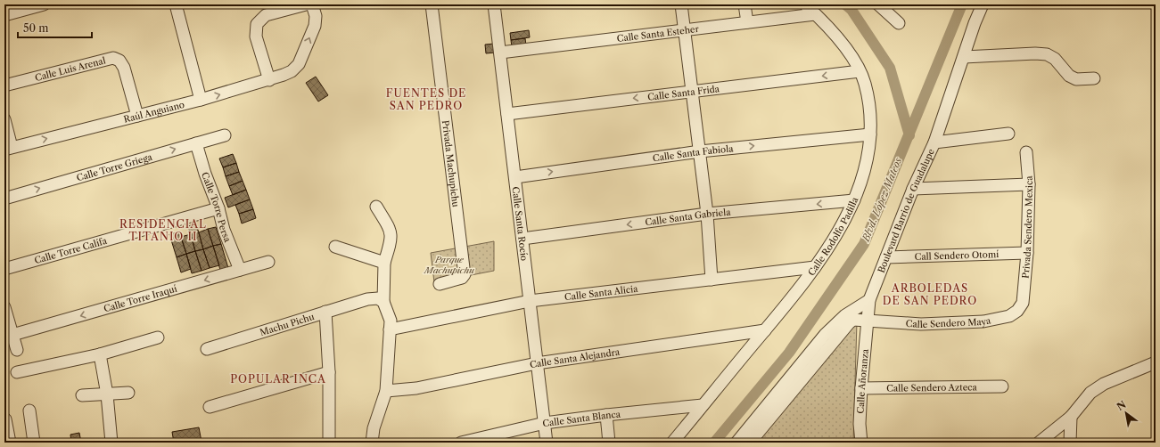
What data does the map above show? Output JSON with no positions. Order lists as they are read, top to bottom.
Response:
{
  "streets": {
    "street": [
      "Calle Santa Esteher",
      "Calle Luis Arenal",
      "Calle Santa Frida",
      "Raúl Anguiano",
      "Calle Santa Fabiola",
      "Privada Machupichu",
      "Calle Torre Griega",
      "Calle Torre Persa",
      "Boulevard Barrio de Guadalupe",
      "Calle Santa Gabriela",
      "Calle Santa Rocío",
      "Privada Sendero Mexica",
      "Calle Rodolfo Padilla",
      "Calle Torre Calífa",
      "Call Sendero Otomí",
      "Calle Santa Alicia",
      "Calle Torre Iraquí",
      "Calle Sendero Maya",
      "Machu Pichu",
      "Calle Santa Alejandra",
      "Calle Añoranza",
      "Calle Sendero Azteca",
      "Calle Santa Blanca"
    ]
  },
  "crossings": [
    ["Calle Santa Esteher", "Calle Santa Rocío"],
    ["Calle Santa Esteher", "Calle Rodolfo Padilla"],
    ["Calle Luis Arenal", "Raúl Anguiano"],
    ["Calle Santa Frida", "Calle Santa Rocío"],
    ["Calle Santa Frida", "Calle Rodolfo Padilla"],
    ["Calle Santa Fabiola", "Calle Santa Rocío"],
    ["Calle Santa Fabiola", "Calle Rodolfo Padilla"],
    ["Calle Torre Griega", "Calle Torre Persa"],
    ["Calle Torre Persa", "Calle Torre Calífa"],
    ["Calle Torre Persa", "Calle Torre Iraquí"],
    ["Boulevard Barrio de Guadalupe", "Call Sendero Otomí"],
    ["Boulevard Barrio de Guadalupe", "Calle Sendero Maya"],
    ["Boulevard Barrio de Guadalupe", "Calle Añoranza"],
    ["Calle Santa Gabriela", "Calle Santa Rocío"],
    ["Calle Santa Gabriela", "Calle Rodolfo Padilla"],
    ["Calle Santa Rocío", "Calle Santa Alicia"],
    ["Calle Santa Rocío", "Calle Santa Alejandra"],
    ["Calle Santa Rocío", "Calle Santa Blanca"],
    ["Privada Sendero Mexica", "Call Sendero Otomí"],
    ["Privada Sendero Mexica", "Calle Sendero Maya"],
    ["Calle Rodolfo Padilla", "Calle Santa Alicia"],
    ["Calle Rodolfo Padilla", "Calle Santa Alejandra"],
    ["Calle Rodolfo Padilla", "Calle Santa Blanca"],
    ["Calle Sendero Maya", "Calle Añoranza"],
    ["Calle Añoranza", "Calle Sendero Azteca"]
  ],
  "one_way": [
    "Calle Santa Frida",
    "Raúl Anguiano",
    "Calle Santa Fabiola",
    "Calle Torre Griega",
    "Calle Santa Gabriela"
  ],
  "districts": [
    "FUENTES DE SAN PEDRO",
    "RESIDENCIAL TITANIO II",
    "ARBOLEDAS DE SAN PEDRO",
    "POPULAR INCA"
  ],
  "water": ["Blvd. López Mateos"],
  "parks": ["Parque Machupichu"],
  "scale_bar": "50 m",
  "north": "top left"
}
